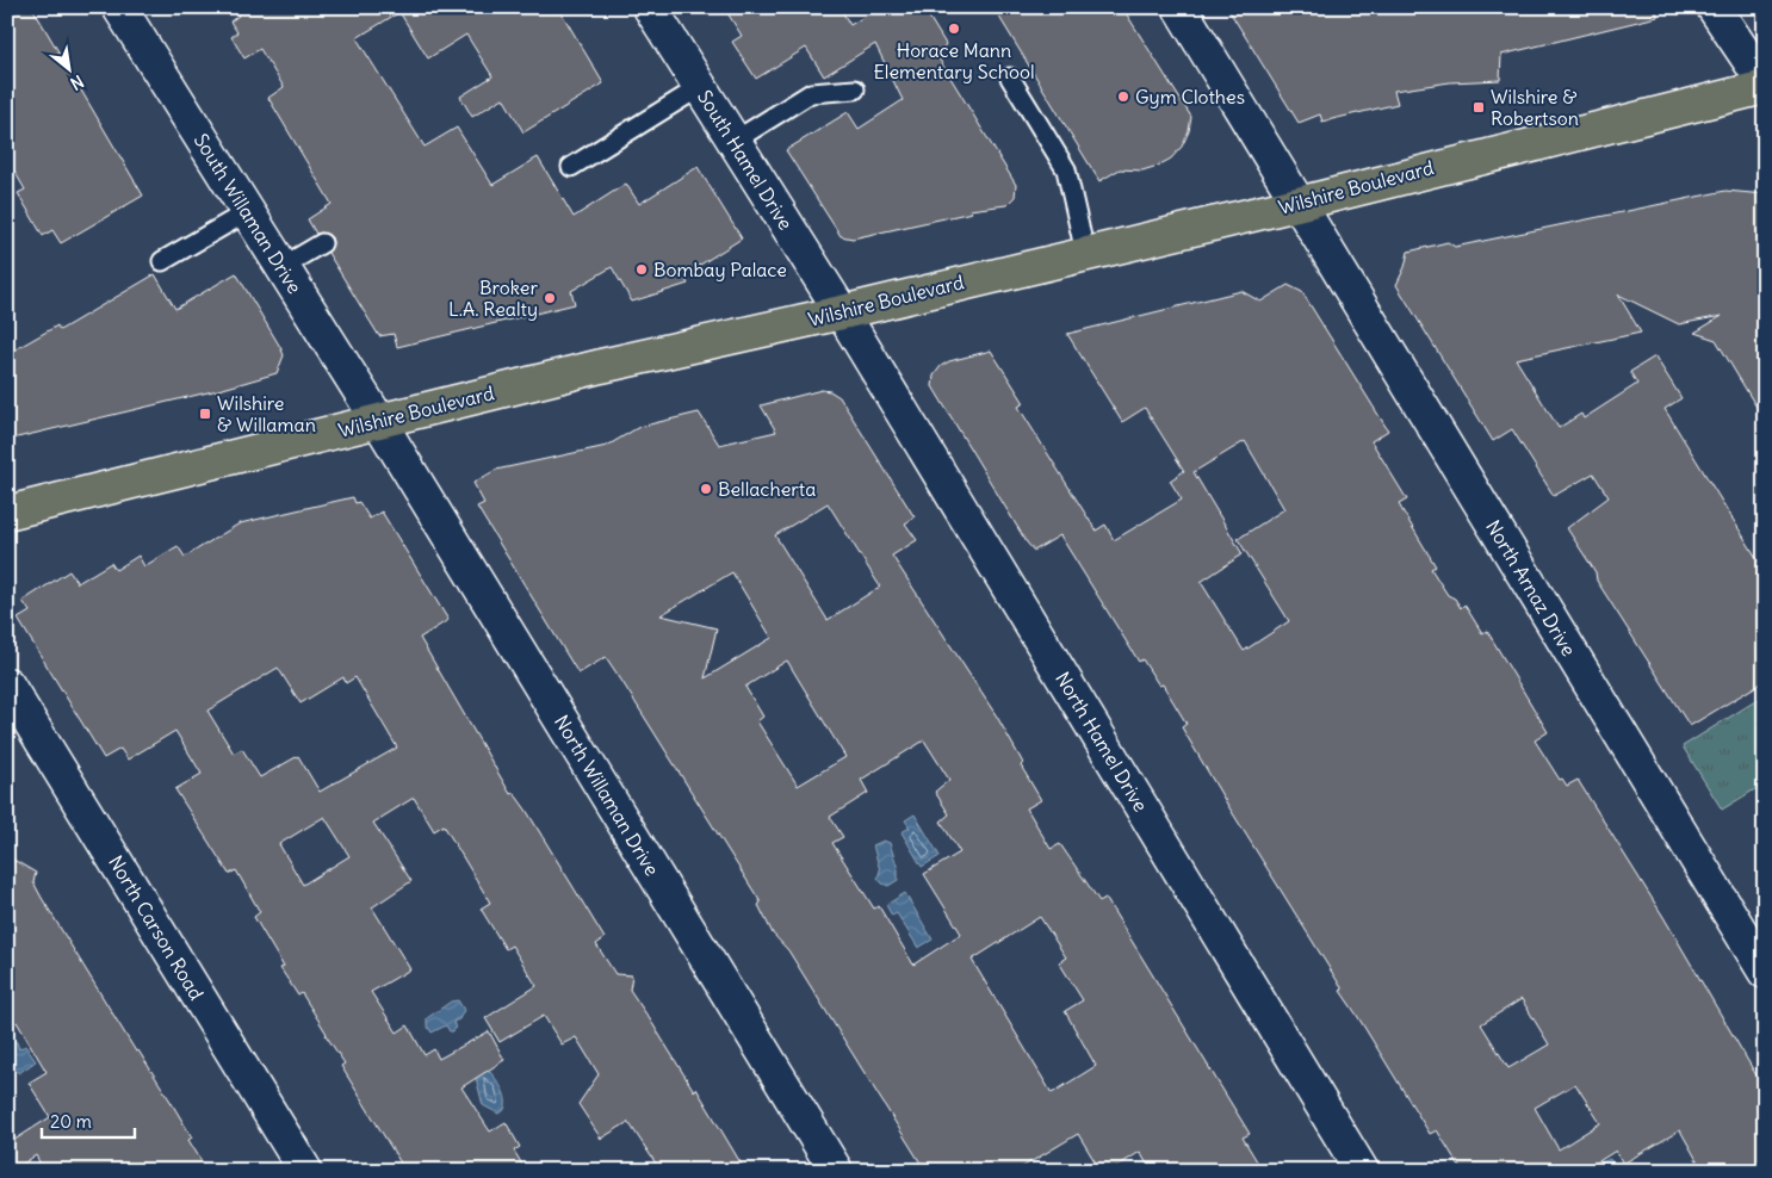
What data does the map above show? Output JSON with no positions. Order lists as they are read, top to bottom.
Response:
{
  "streets": {
    "main road": ["Wilshire Boulevard"],
    "street": [
      "South Hamel Drive",
      "South Willaman Drive",
      "North Arnaz Drive",
      "North Hamel Drive",
      "North Willaman Drive",
      "North Carson Road"
    ]
  },
  "crossings": [
    ["South Hamel Drive", "Wilshire Boulevard"],
    ["South Hamel Drive", "North Hamel Drive"],
    ["Wilshire Boulevard", "South Willaman Drive"],
    ["Wilshire Boulevard", "North Arnaz Drive"],
    ["Wilshire Boulevard", "North Hamel Drive"],
    ["Wilshire Boulevard", "North Willaman Drive"],
    ["South Willaman Drive", "North Willaman Drive"]
  ],
  "places": {
    "other": [
      "Horace Mann Elementary School",
      "Gym Clothes",
      "Bombay Palace",
      "Broker L.A. Realty",
      "Bellacherta"
    ],
    "transit": ["Wilshire & Robertson", "Wilshire & Willaman"]
  },
  "scale_bar": "20 m",
  "north": "bottom right"
}
